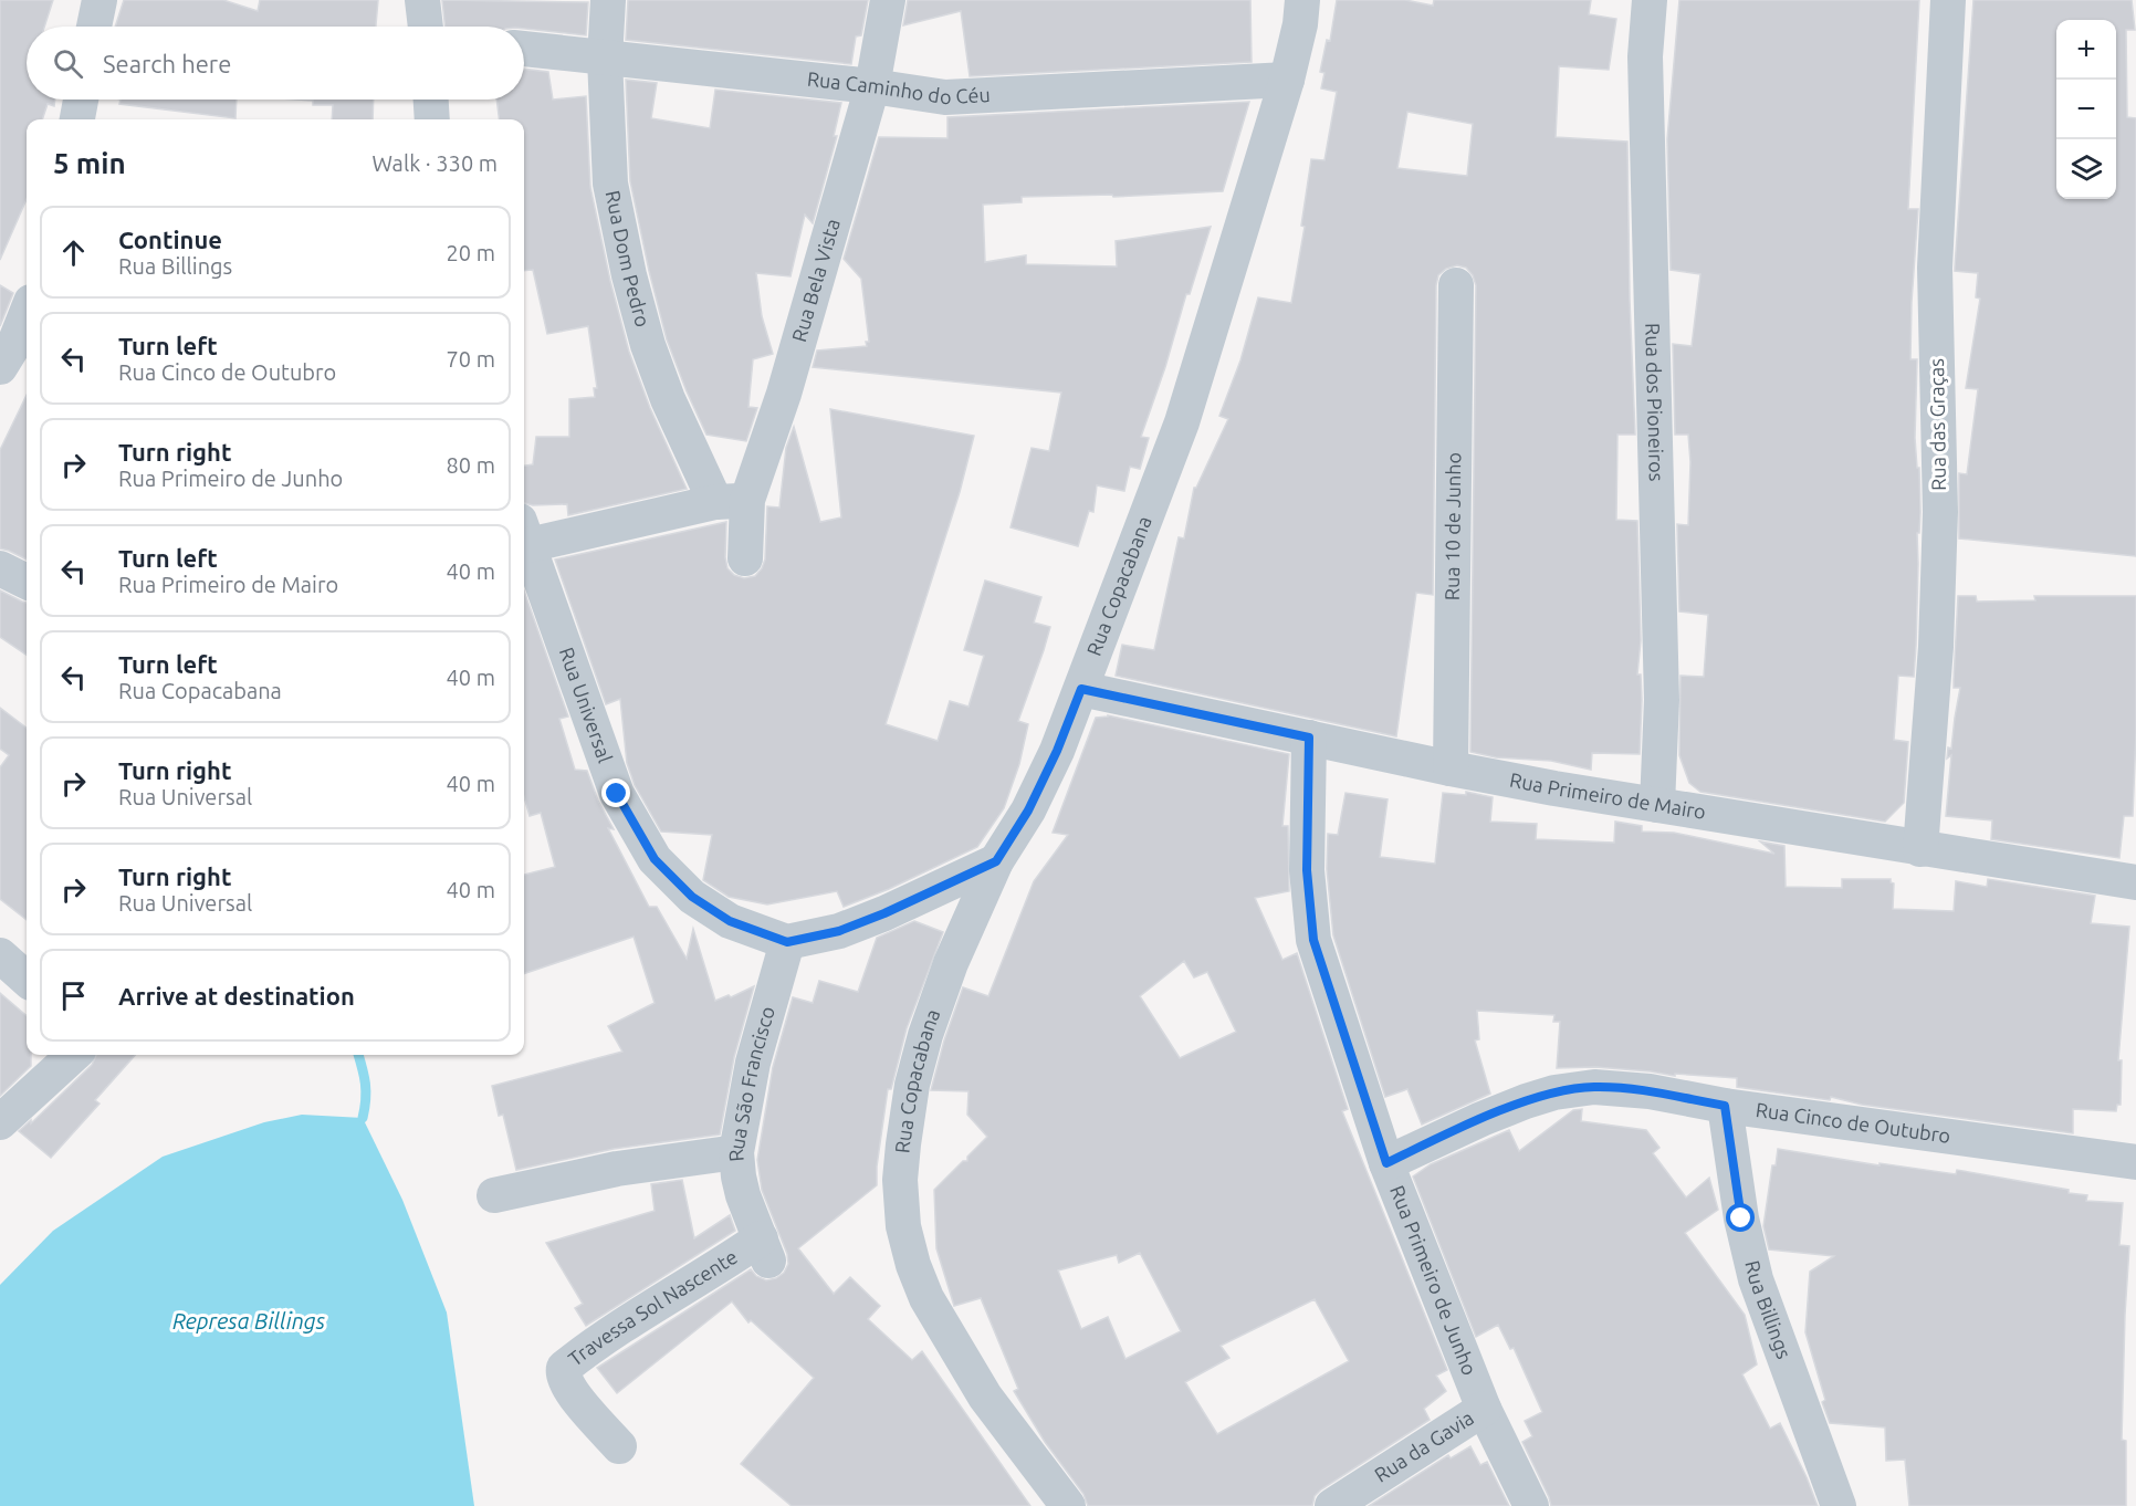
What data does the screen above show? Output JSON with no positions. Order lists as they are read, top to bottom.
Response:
{
  "streets": {
    "street": [
      "Rua Caminho do Céu",
      "Rua Dom Pedro",
      "Rua Bela Vista",
      "Rua dos Pioneiros",
      "Rua das Graças",
      "Rua 10 de Junho",
      "Rua Copacabana",
      "Rua Universal",
      "Rua Primeiro de Mairo",
      "Rua São Francisco",
      "Rua Cinco de Outubro",
      "Rua Primeiro de Junho",
      "Travessa Sol Nascente",
      "Rua Billings",
      "Rua da Gavia"
    ]
  },
  "crossings": [
    ["Rua Caminho do Céu", "Rua Dom Pedro"],
    ["Rua Caminho do Céu", "Rua Bela Vista"],
    ["Rua Caminho do Céu", "Rua Copacabana"],
    ["Rua Dom Pedro", "Rua Bela Vista"],
    ["Rua dos Pioneiros", "Rua Primeiro de Mairo"],
    ["Rua das Graças", "Rua Primeiro de Mairo"],
    ["Rua 10 de Junho", "Rua Primeiro de Mairo"],
    ["Rua Copacabana", "Rua Primeiro de Mairo"],
    ["Rua Universal", "Rua São Francisco"],
    ["Rua Primeiro de Mairo", "Rua Primeiro de Junho"],
    ["Rua São Francisco", "Travessa Sol Nascente"],
    ["Rua Cinco de Outubro", "Rua Primeiro de Junho"],
    ["Rua Cinco de Outubro", "Rua Billings"],
    ["Rua Primeiro de Junho", "Rua da Gavia"]
  ],
  "water": ["Represa Billings"],
  "page": {
    "map_buttons": ["+", "−"],
    "search": "Search here",
    "heading": ["5 min", "Walk · 330 m"],
    "list": [
      ["Continue", "Rua Billings", "20 m"],
      ["Turn left", "Rua Cinco de Outubro", "70 m"],
      ["Turn right", "Rua Primeiro de Junho", "80 m"],
      ["Turn left", "Rua Primeiro de Mairo", "40 m"],
      ["Turn left", "Rua Copacabana", "40 m"],
      ["Turn right", "Rua Universal", "40 m"],
      ["Turn right", "Rua Universal", "40 m"],
      "Arrive at destination"
    ]
  }
}
